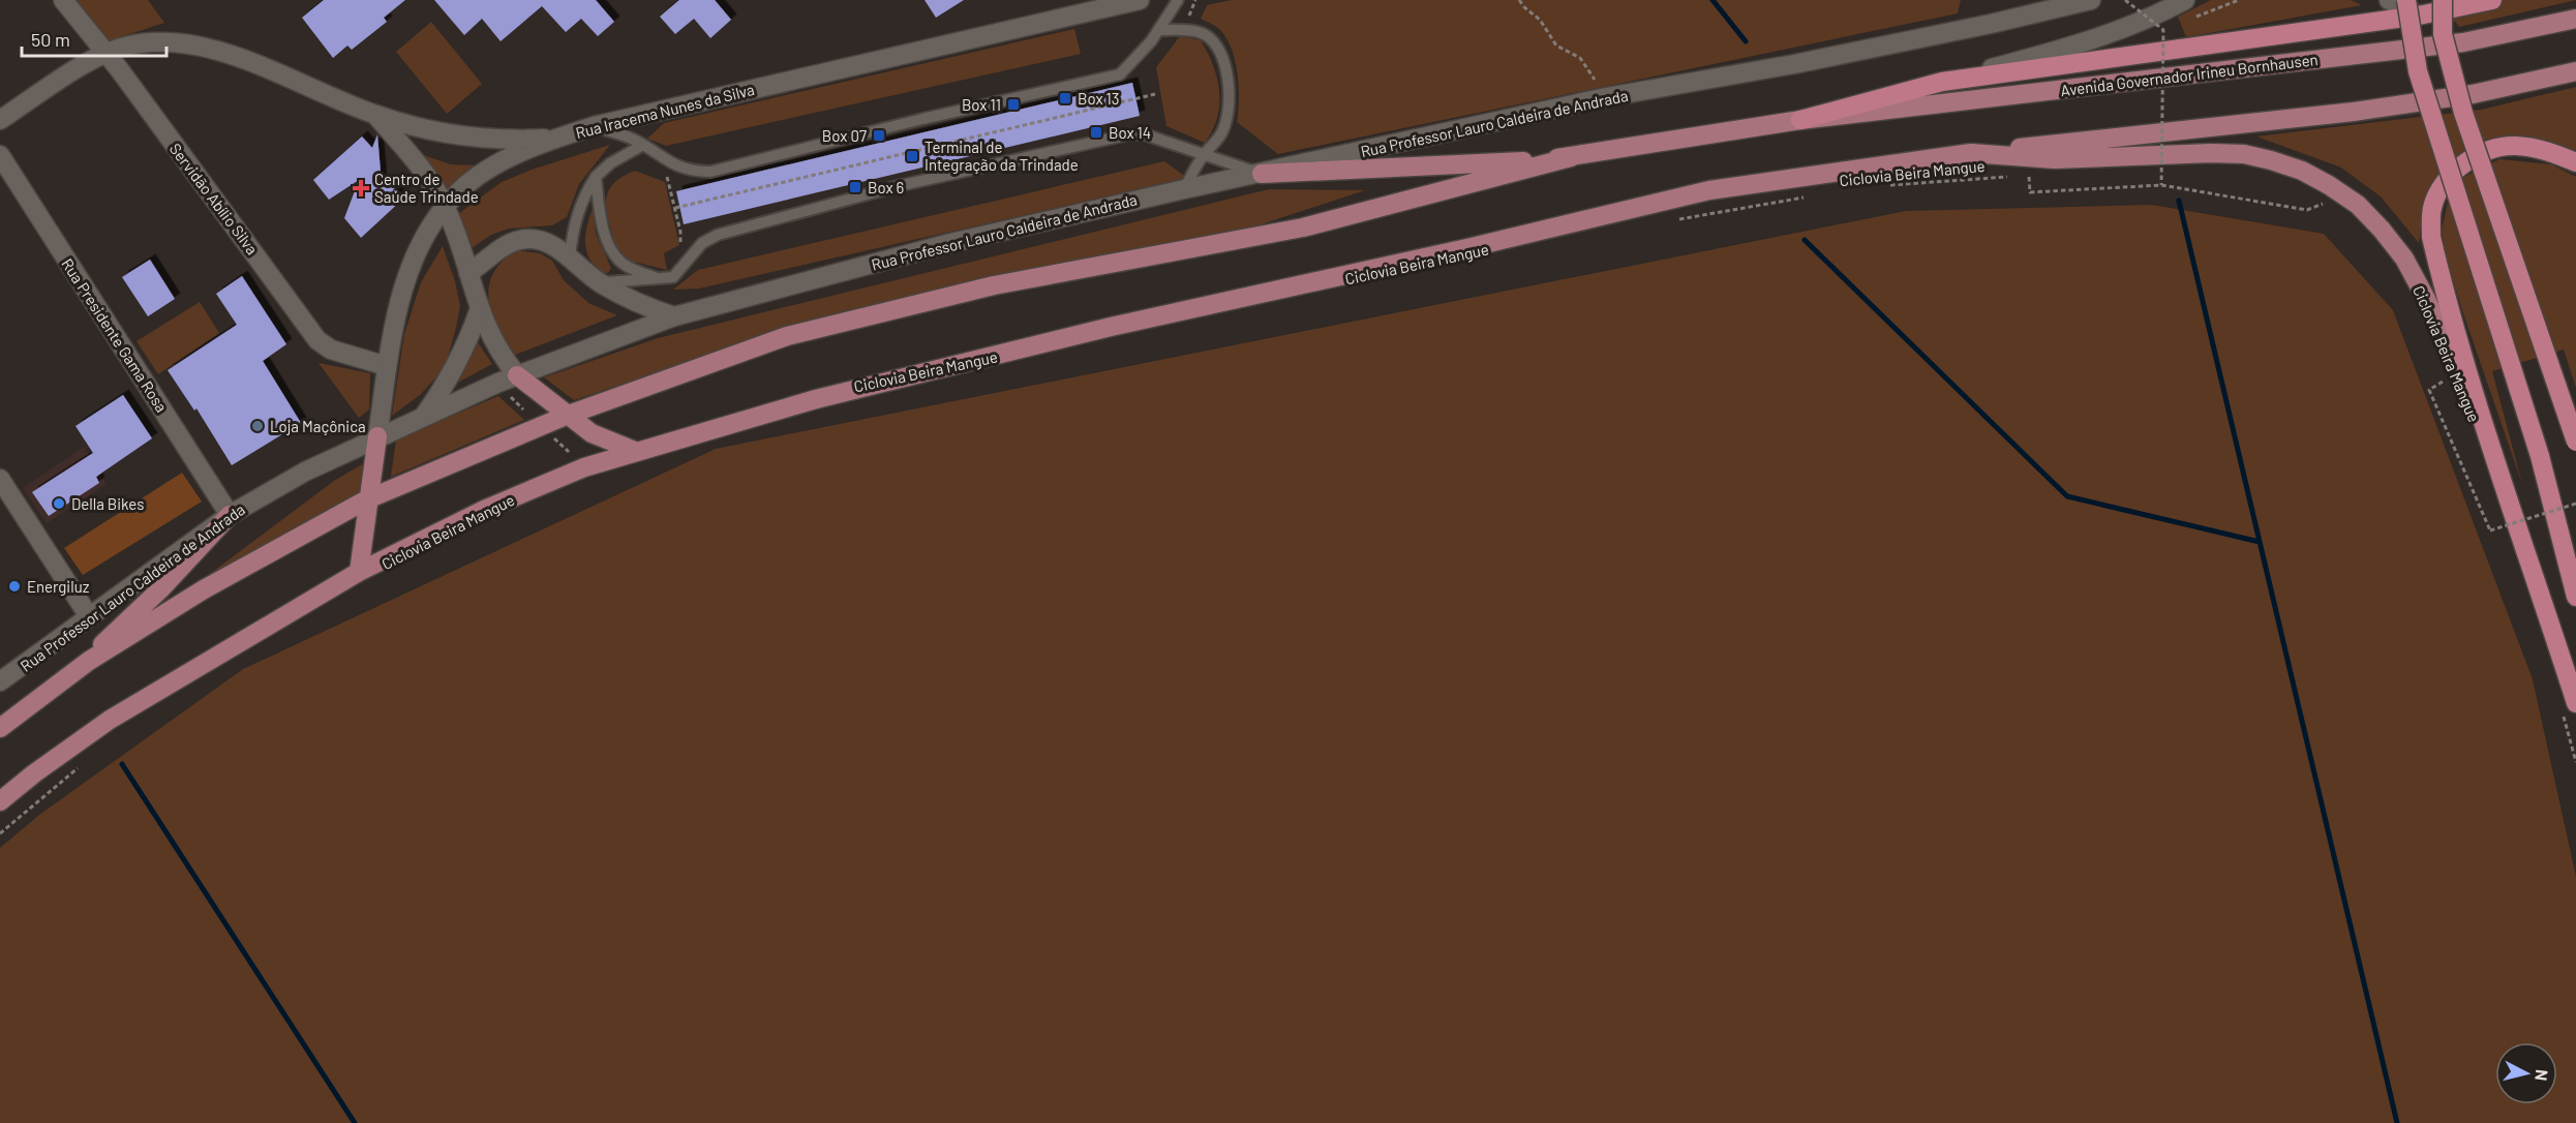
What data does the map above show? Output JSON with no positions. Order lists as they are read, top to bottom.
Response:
{
  "streets": {
    "main road": ["Avenida Governador Irineu Bornhausen"],
    "street": [
      "Rua Iracema Nunes da Silva",
      "Rua Professor Lauro Caldeira de Andrada",
      "Servidão Abílio Silva",
      "Rua Presidente Gama Rosa"
    ],
    "path": ["Ciclovia Beira Mangue"]
  },
  "crossings": [
    ["Rua Iracema Nunes da Silva", "Rua Professor Lauro Caldeira de Andrada"],
    ["Rua Iracema Nunes da Silva", "Servidão Abílio Silva"],
    ["Rua Professor Lauro Caldeira de Andrada", "Rua Presidente Gama Rosa"]
  ],
  "places": {
    "transit": [
      "Box 13",
      "Box 11",
      "Box 14",
      "Box 07",
      "Terminal de Integração da Trindade",
      "Box 6"
    ],
    "health": ["Centro de Saúde Trindade"],
    "other": ["Loja Maçônica", "Della Bikes", "Energiluz"]
  },
  "scale_bar": "50 m",
  "north": "right"
}
